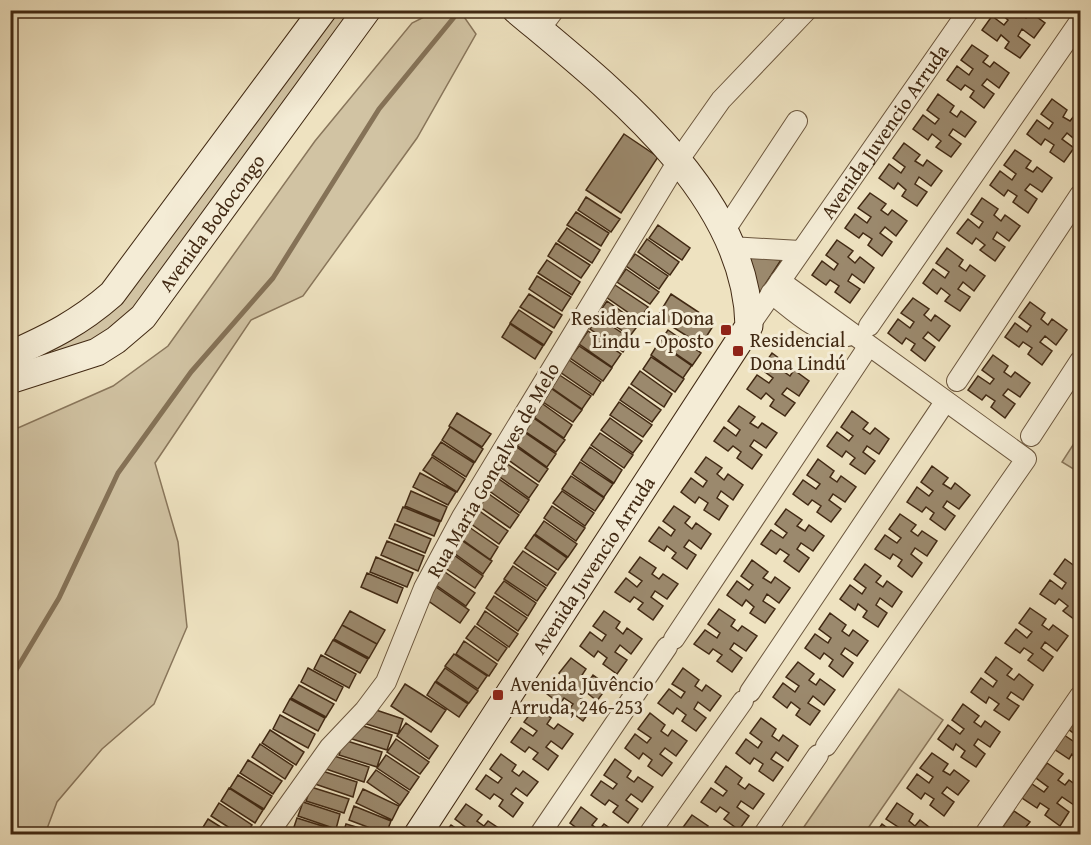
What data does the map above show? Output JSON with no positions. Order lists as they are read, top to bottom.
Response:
{
  "streets": {
    "street": ["Avenida Juvencio Arruda", "Avenida Bodocongo", "Rua Maria Gonçalves de Melo"]
  },
  "places": {
    "transit": ["Residencial Dona Lindu - Oposto", "Residencial Dona Lindú", "Avenida Juvêncio Arruda, 246-253"]
  }
}
